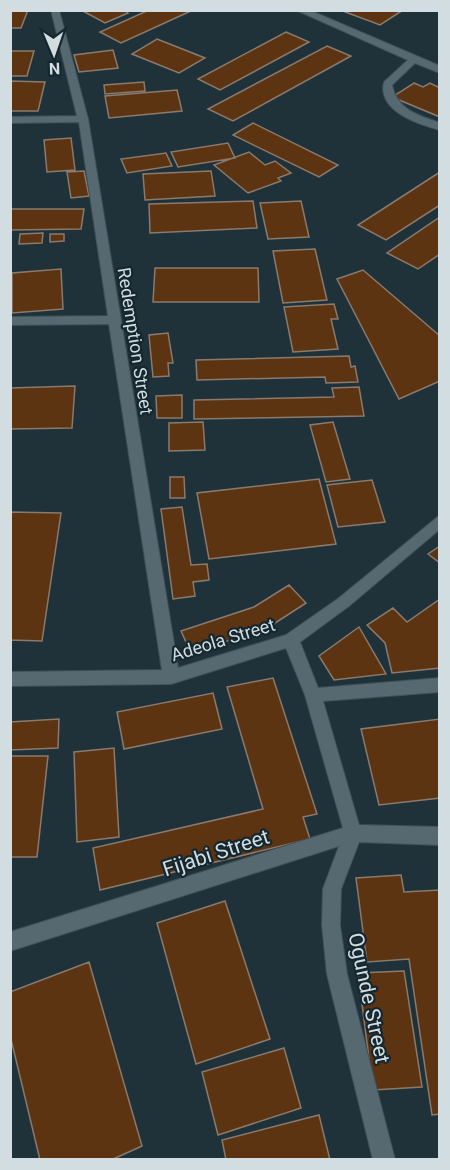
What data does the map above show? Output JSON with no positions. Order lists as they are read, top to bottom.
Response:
{
  "streets": {
    "street": [
      "Redemption Street",
      "Adeola Street",
      "Fijabi Street",
      "Ogunde Street"
    ]
  },
  "crossings": [
    ["Redemption Street", "Adeola Street"],
    ["Fijabi Street", "Ogunde Street"]
  ],
  "north": "bottom"
}
